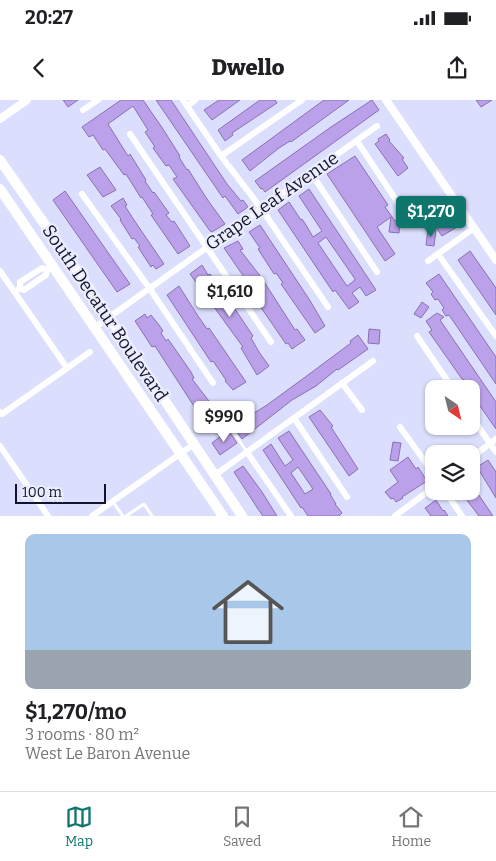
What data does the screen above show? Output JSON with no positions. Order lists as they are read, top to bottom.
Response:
{
  "streets": {
    "main road": ["South Decatur Boulevard"],
    "street": ["Grape Leaf Avenue"]
  },
  "crossings": [
    ["Grape Leaf Avenue", "South Decatur Boulevard"]
  ],
  "scale_bar": "100 m",
  "north": "bottom right",
  "page": {
    "status": "20:27",
    "header": "Dwello",
    "price": ["$1,270", "$1,610", "$990"],
    "scale": "100 m",
    "list": [
      {
        "name": "$1,270/mo",
        "note": "3 rooms · 80 m² · West Le Baron Avenue"
      }
    ],
    "tabs": ["Map", "Saved", "Home"]
  }
}
